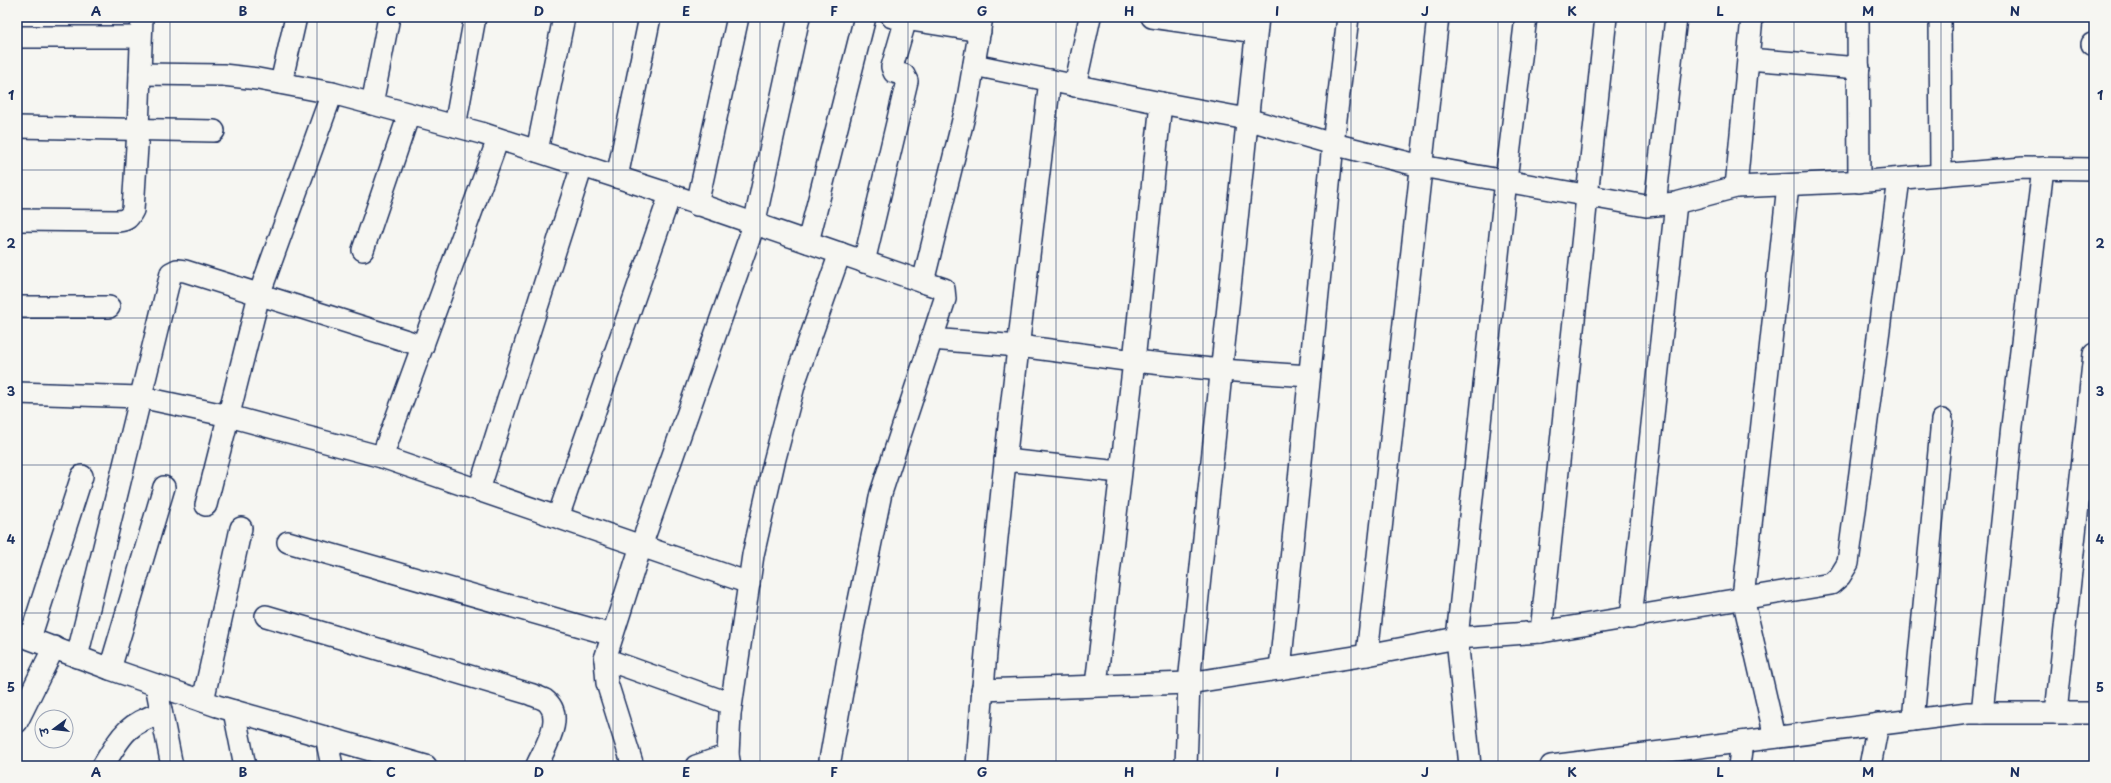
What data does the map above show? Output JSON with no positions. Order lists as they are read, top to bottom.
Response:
{
  "north": "left",
  "grid": {
    "columns": [
      "A",
      "B",
      "C",
      "D",
      "E",
      "F",
      "G",
      "H",
      "I",
      "J",
      "K",
      "L",
      "M",
      "N"
    ],
    "rows": [
      "1",
      "2",
      "3",
      "4",
      "5"
    ]
  }
}
